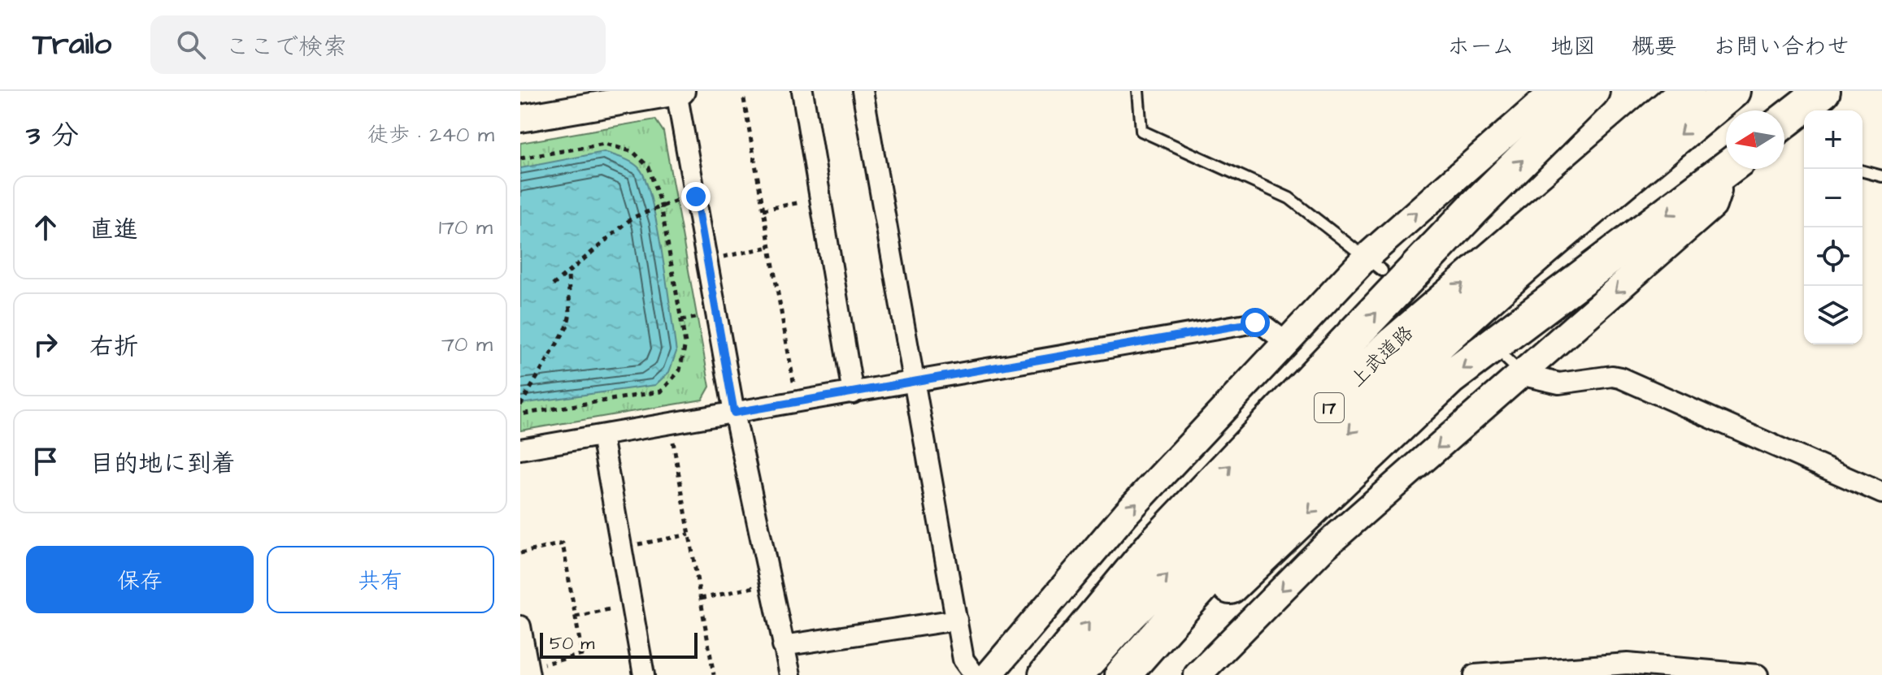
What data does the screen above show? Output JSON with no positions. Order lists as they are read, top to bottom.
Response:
{
  "streets": {
    "highway": ["上武道路", "17"]
  },
  "scale_bar": "50 m",
  "north": "left",
  "page": {
    "header": "Trailo",
    "search": "ここで検索",
    "nav": [
      "ホーム",
      "地図",
      "概要",
      "お問い合わせ"
    ],
    "heading": ["3 分", "徒歩 · 240 m"],
    "map_buttons": ["+", "−"],
    "list": [
      ["直進", "170 m"],
      ["右折", "70 m"],
      "目的地に到着"
    ],
    "buttons": ["保存", "共有"],
    "scale": "50 m"
  }
}
